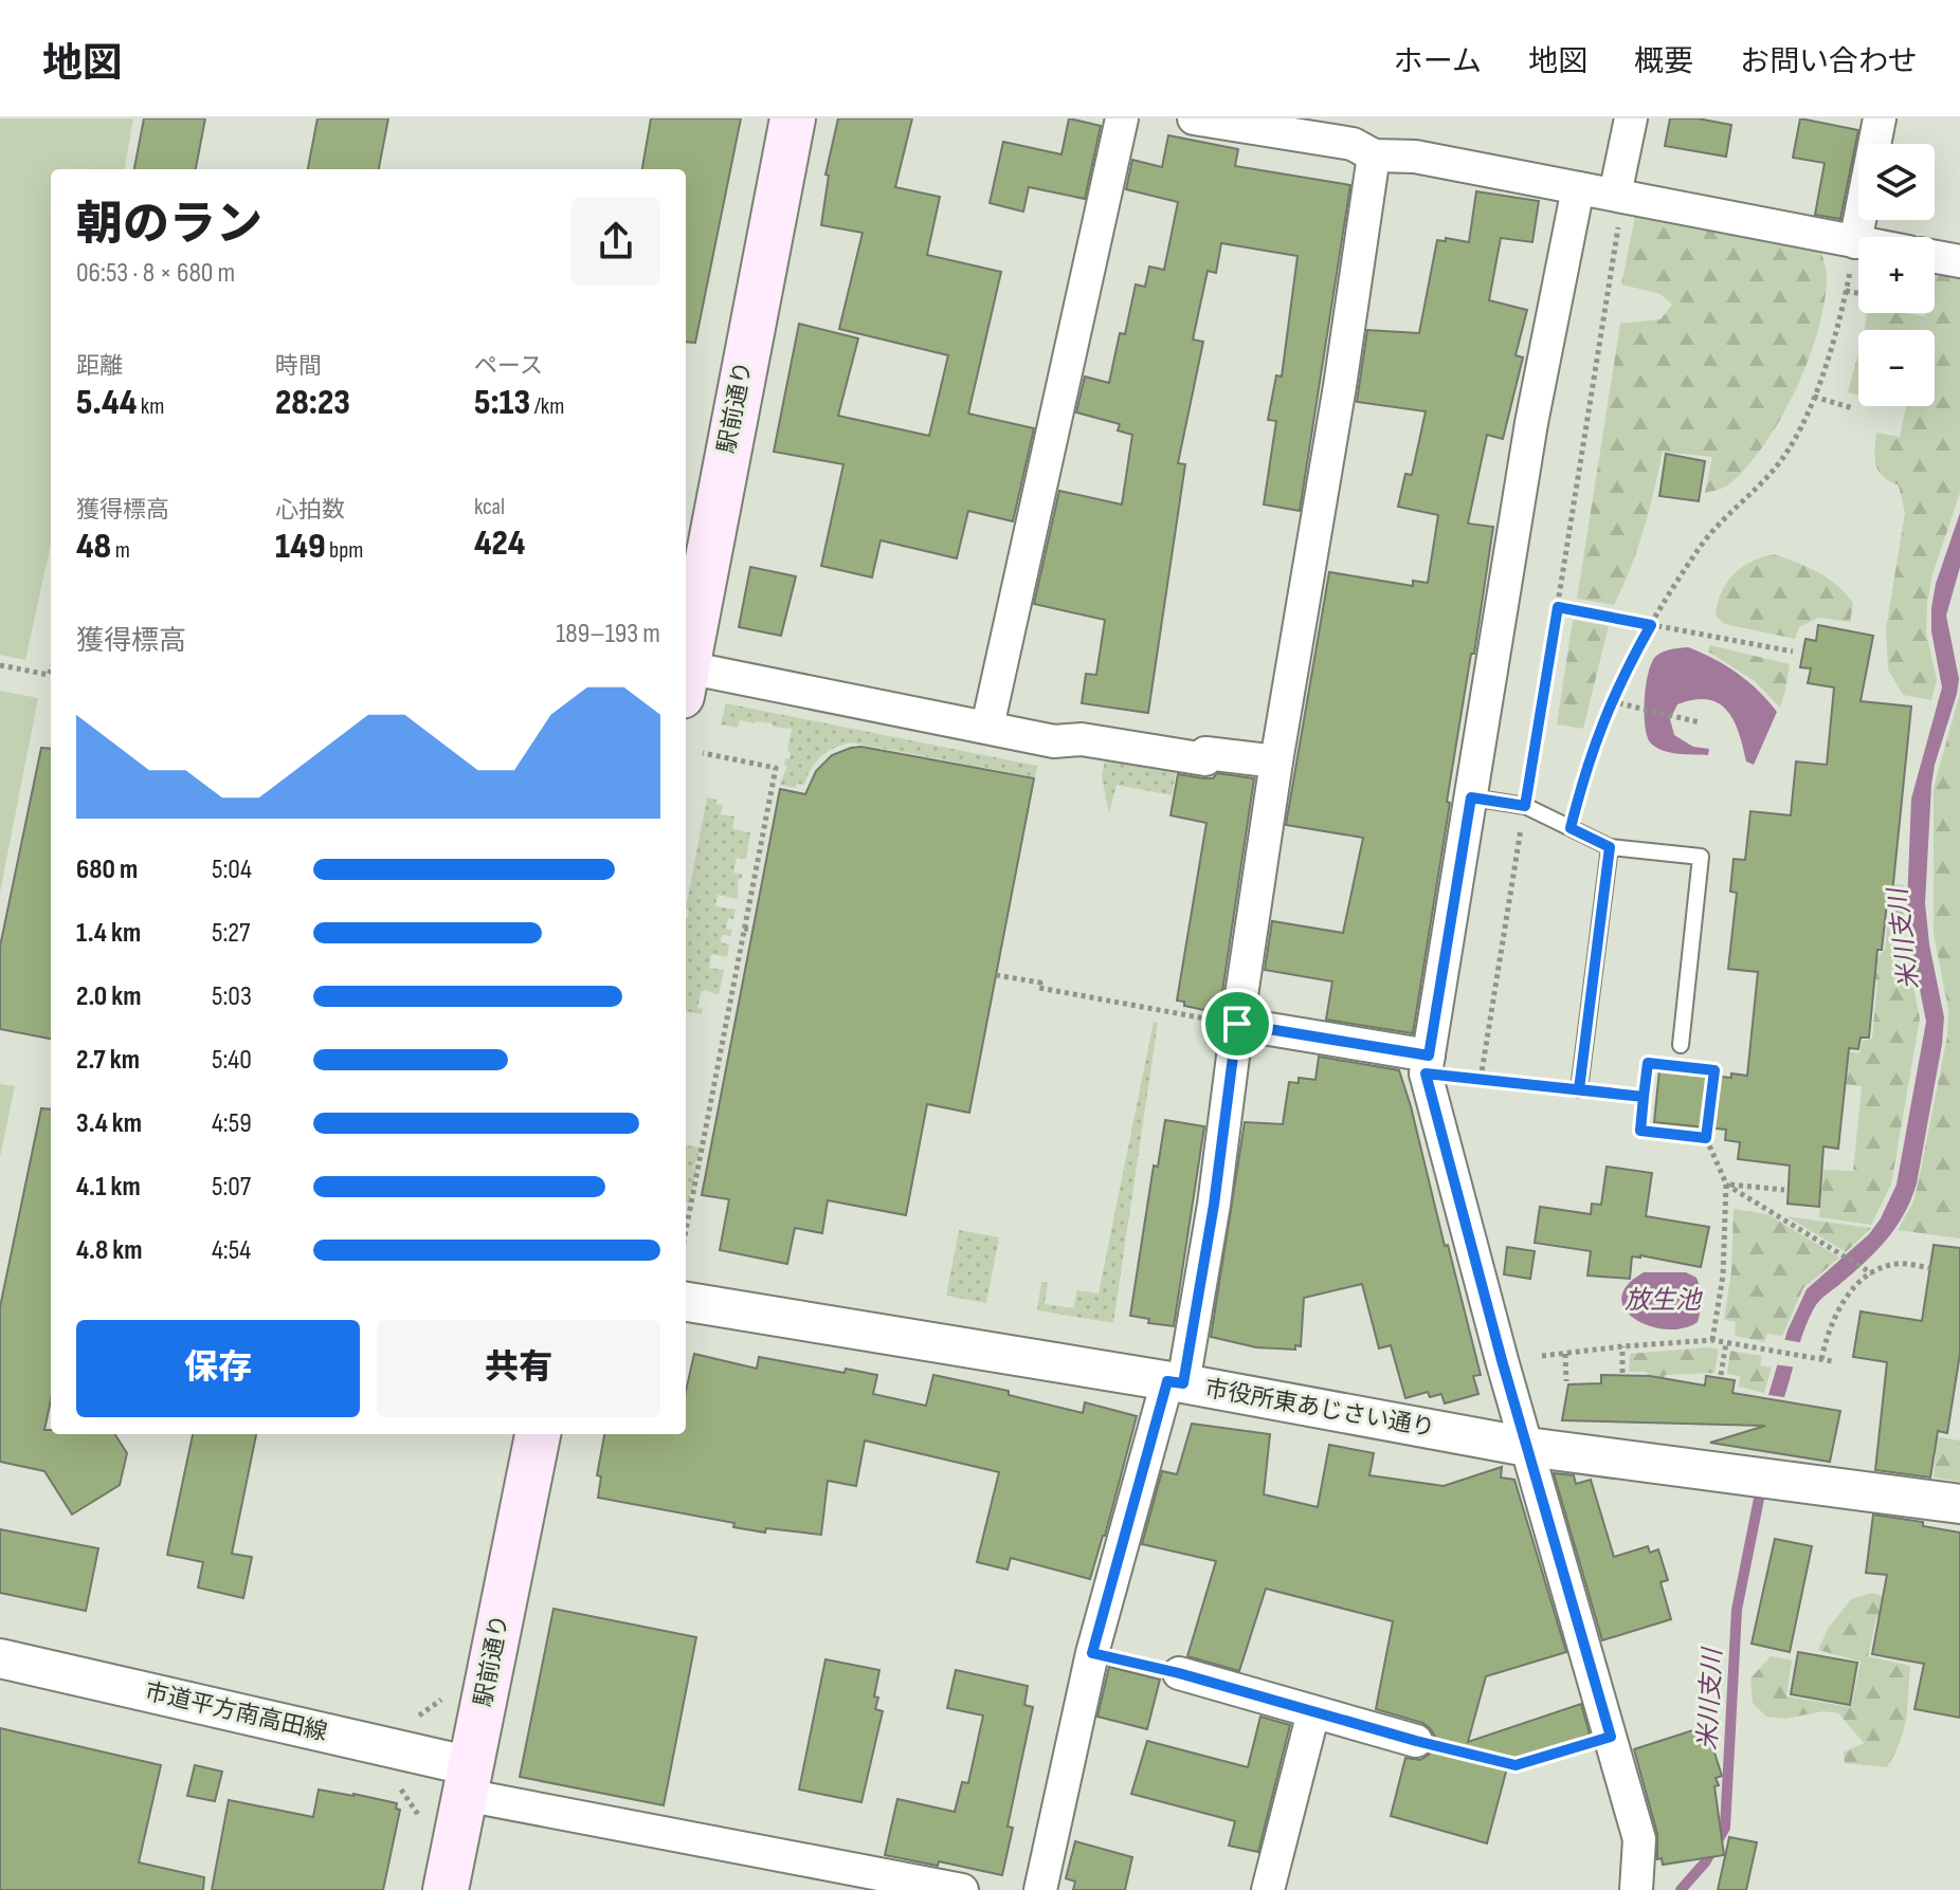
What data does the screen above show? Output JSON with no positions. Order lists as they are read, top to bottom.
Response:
{
  "streets": {
    "main road": ["駅前通り"],
    "street": ["市役所東あじさい通り", "市道平方南高田線"]
  },
  "crossings": [
    ["駅前通り", "市道平方南高田線"]
  ],
  "water": ["米川支川", "放生池"],
  "page": {
    "header": "地図",
    "nav": [
      "ホーム",
      "地図",
      "概要",
      "お問い合わせ"
    ],
    "map_buttons": ["+", "−"],
    "heading": ["朝のラン", "06:53 · 8 × 680 m"],
    "stats": [
      ["距離", "5.44 km"],
      ["時間", "28:23"],
      ["ペース", "5:13 /km"],
      ["獲得標高", "48 m"],
      ["心拍数", "149 bpm"],
      ["kcal", "424"]
    ],
    "chart": ["獲得標高", "189–193 m"],
    "list": [
      {
        "name": "680 m",
        "note": "5:04"
      },
      {
        "name": "1.4 km",
        "note": "5:27"
      },
      {
        "name": "2.0 km",
        "note": "5:03"
      },
      {
        "name": "2.7 km",
        "note": "5:40"
      },
      {
        "name": "3.4 km",
        "note": "4:59"
      },
      {
        "name": "4.1 km",
        "note": "5:07"
      },
      {
        "name": "4.8 km",
        "note": "4:54"
      }
    ],
    "buttons": ["保存", "共有"]
  }
}
